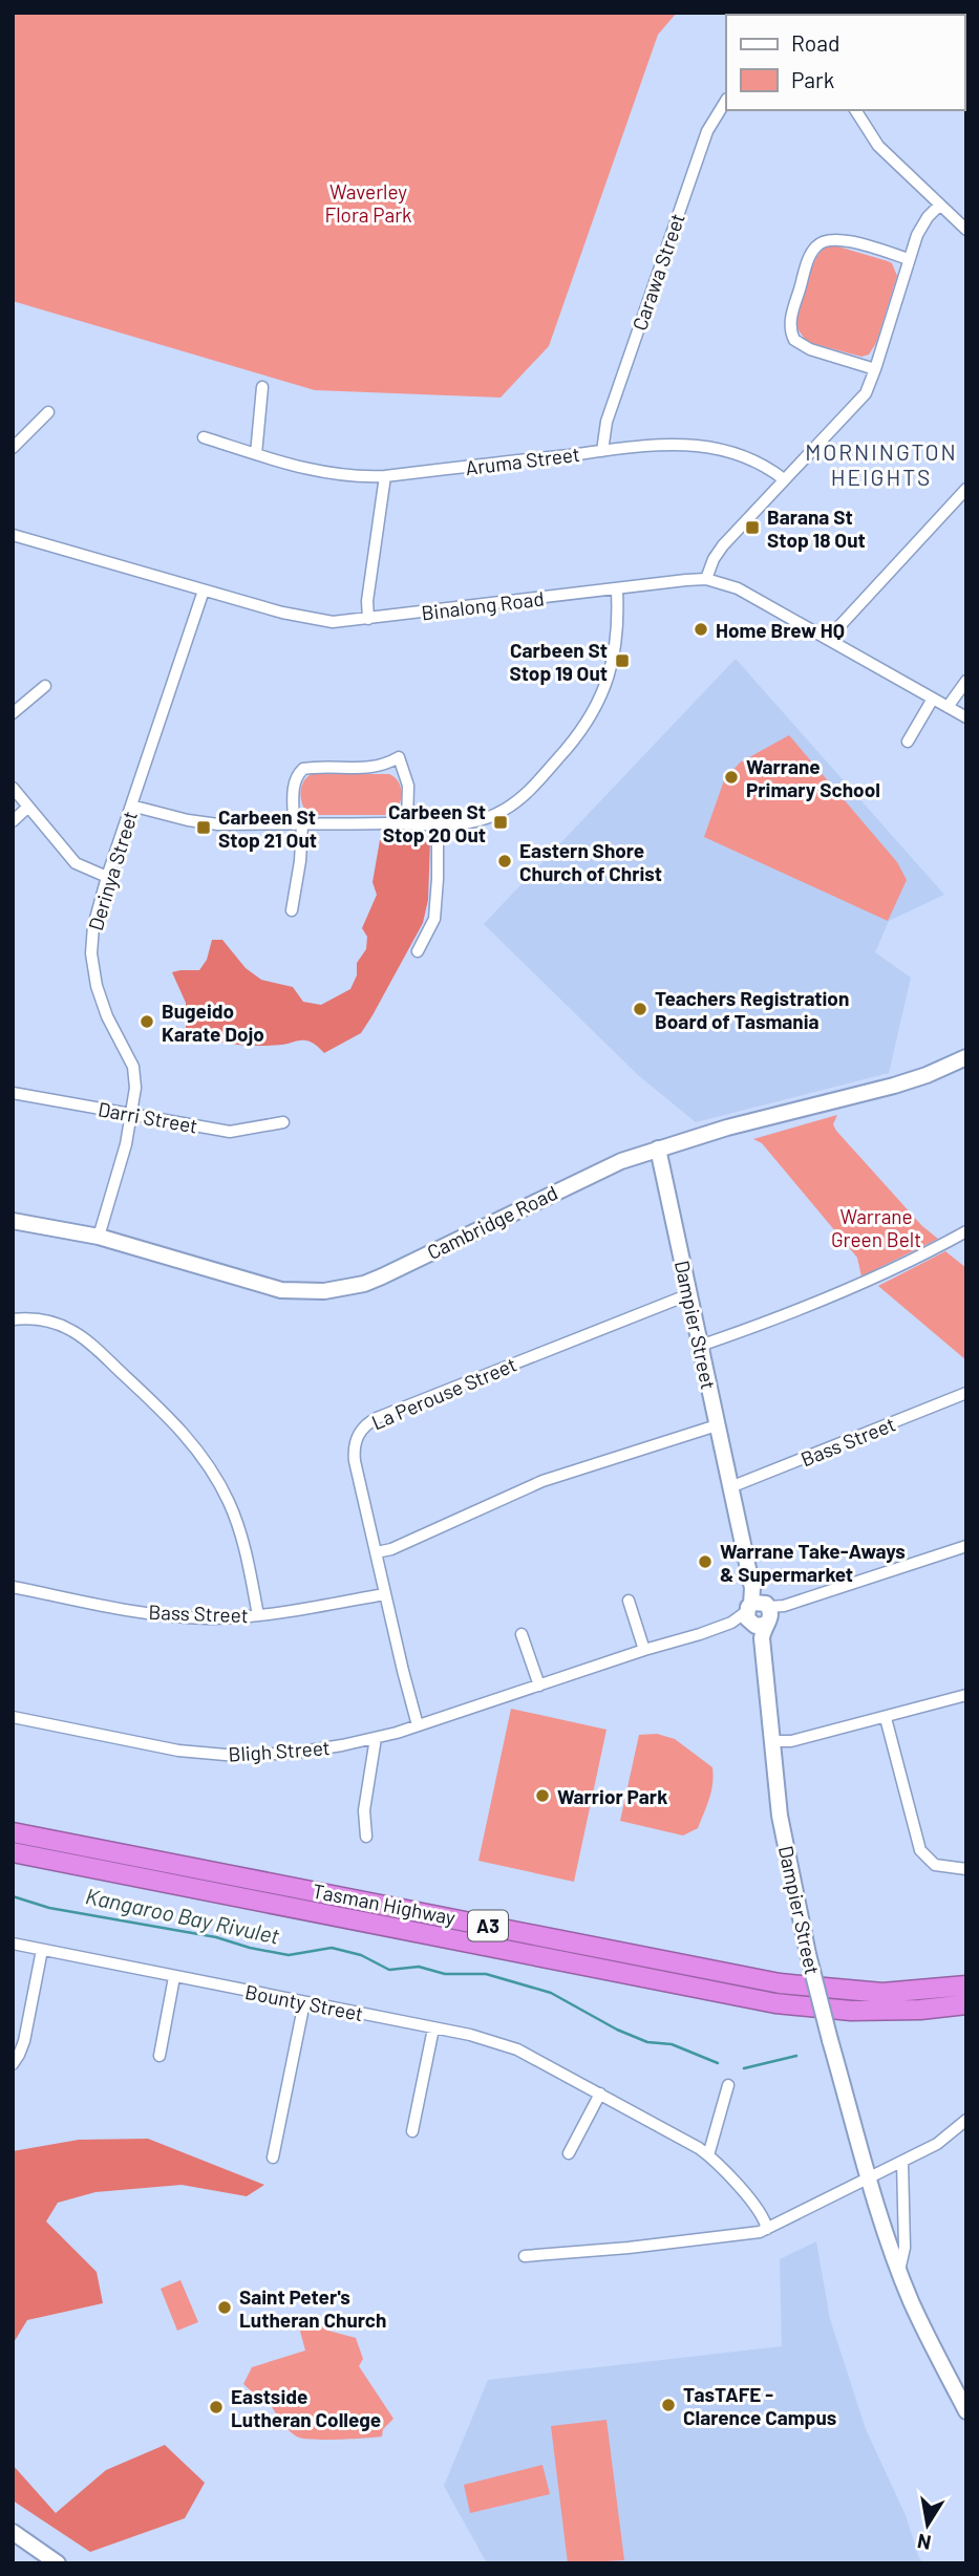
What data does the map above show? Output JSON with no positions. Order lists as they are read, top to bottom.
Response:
{
  "streets": {
    "highway": ["Tasman Highway", "A3"],
    "street": [
      "Carawa Street",
      "Aruma Street",
      "Binalong Road",
      "Derinya Street",
      "Darri Street",
      "Cambridge Road",
      "Dampier Street",
      "La Perouse Street",
      "Bass Street",
      "Bligh Street",
      "Bounty Street"
    ]
  },
  "crossings": [
    ["Carawa Street", "Aruma Street"],
    ["Binalong Road", "Derinya Street"],
    ["Derinya Street", "Darri Street"],
    ["Derinya Street", "Cambridge Road"],
    ["Cambridge Road", "Dampier Street"],
    ["Dampier Street", "La Perouse Street"],
    ["Dampier Street", "Bass Street"],
    ["Dampier Street", "Bligh Street"],
    ["La Perouse Street", "Bass Street"],
    ["La Perouse Street", "Bligh Street"]
  ],
  "districts": ["MORNINGTON HEIGHTS"],
  "water": ["Kangaroo Bay Rivulet"],
  "parks": ["Waverley Flora Park", "Warrane Green Belt"],
  "places": {
    "transit": [
      "Barana St Stop 18 Out",
      "Carbeen St Stop 19 Out",
      "Carbeen St Stop 20 Out",
      "Carbeen St Stop 21 Out"
    ],
    "other": [
      "Home Brew HQ",
      "Warrane Primary School",
      "Eastern Shore Church of Christ",
      "Teachers Registration Board of Tasmania",
      "Bugeido Karate Dojo",
      "Warrane Take-Aways & Supermarket",
      "Warrior Park",
      "Saint Peter's Lutheran Church",
      "TasTAFE - Clarence Campus",
      "Eastside Lutheran College"
    ]
  },
  "legend": ["Road", "Park"],
  "north": "bottom"
}
